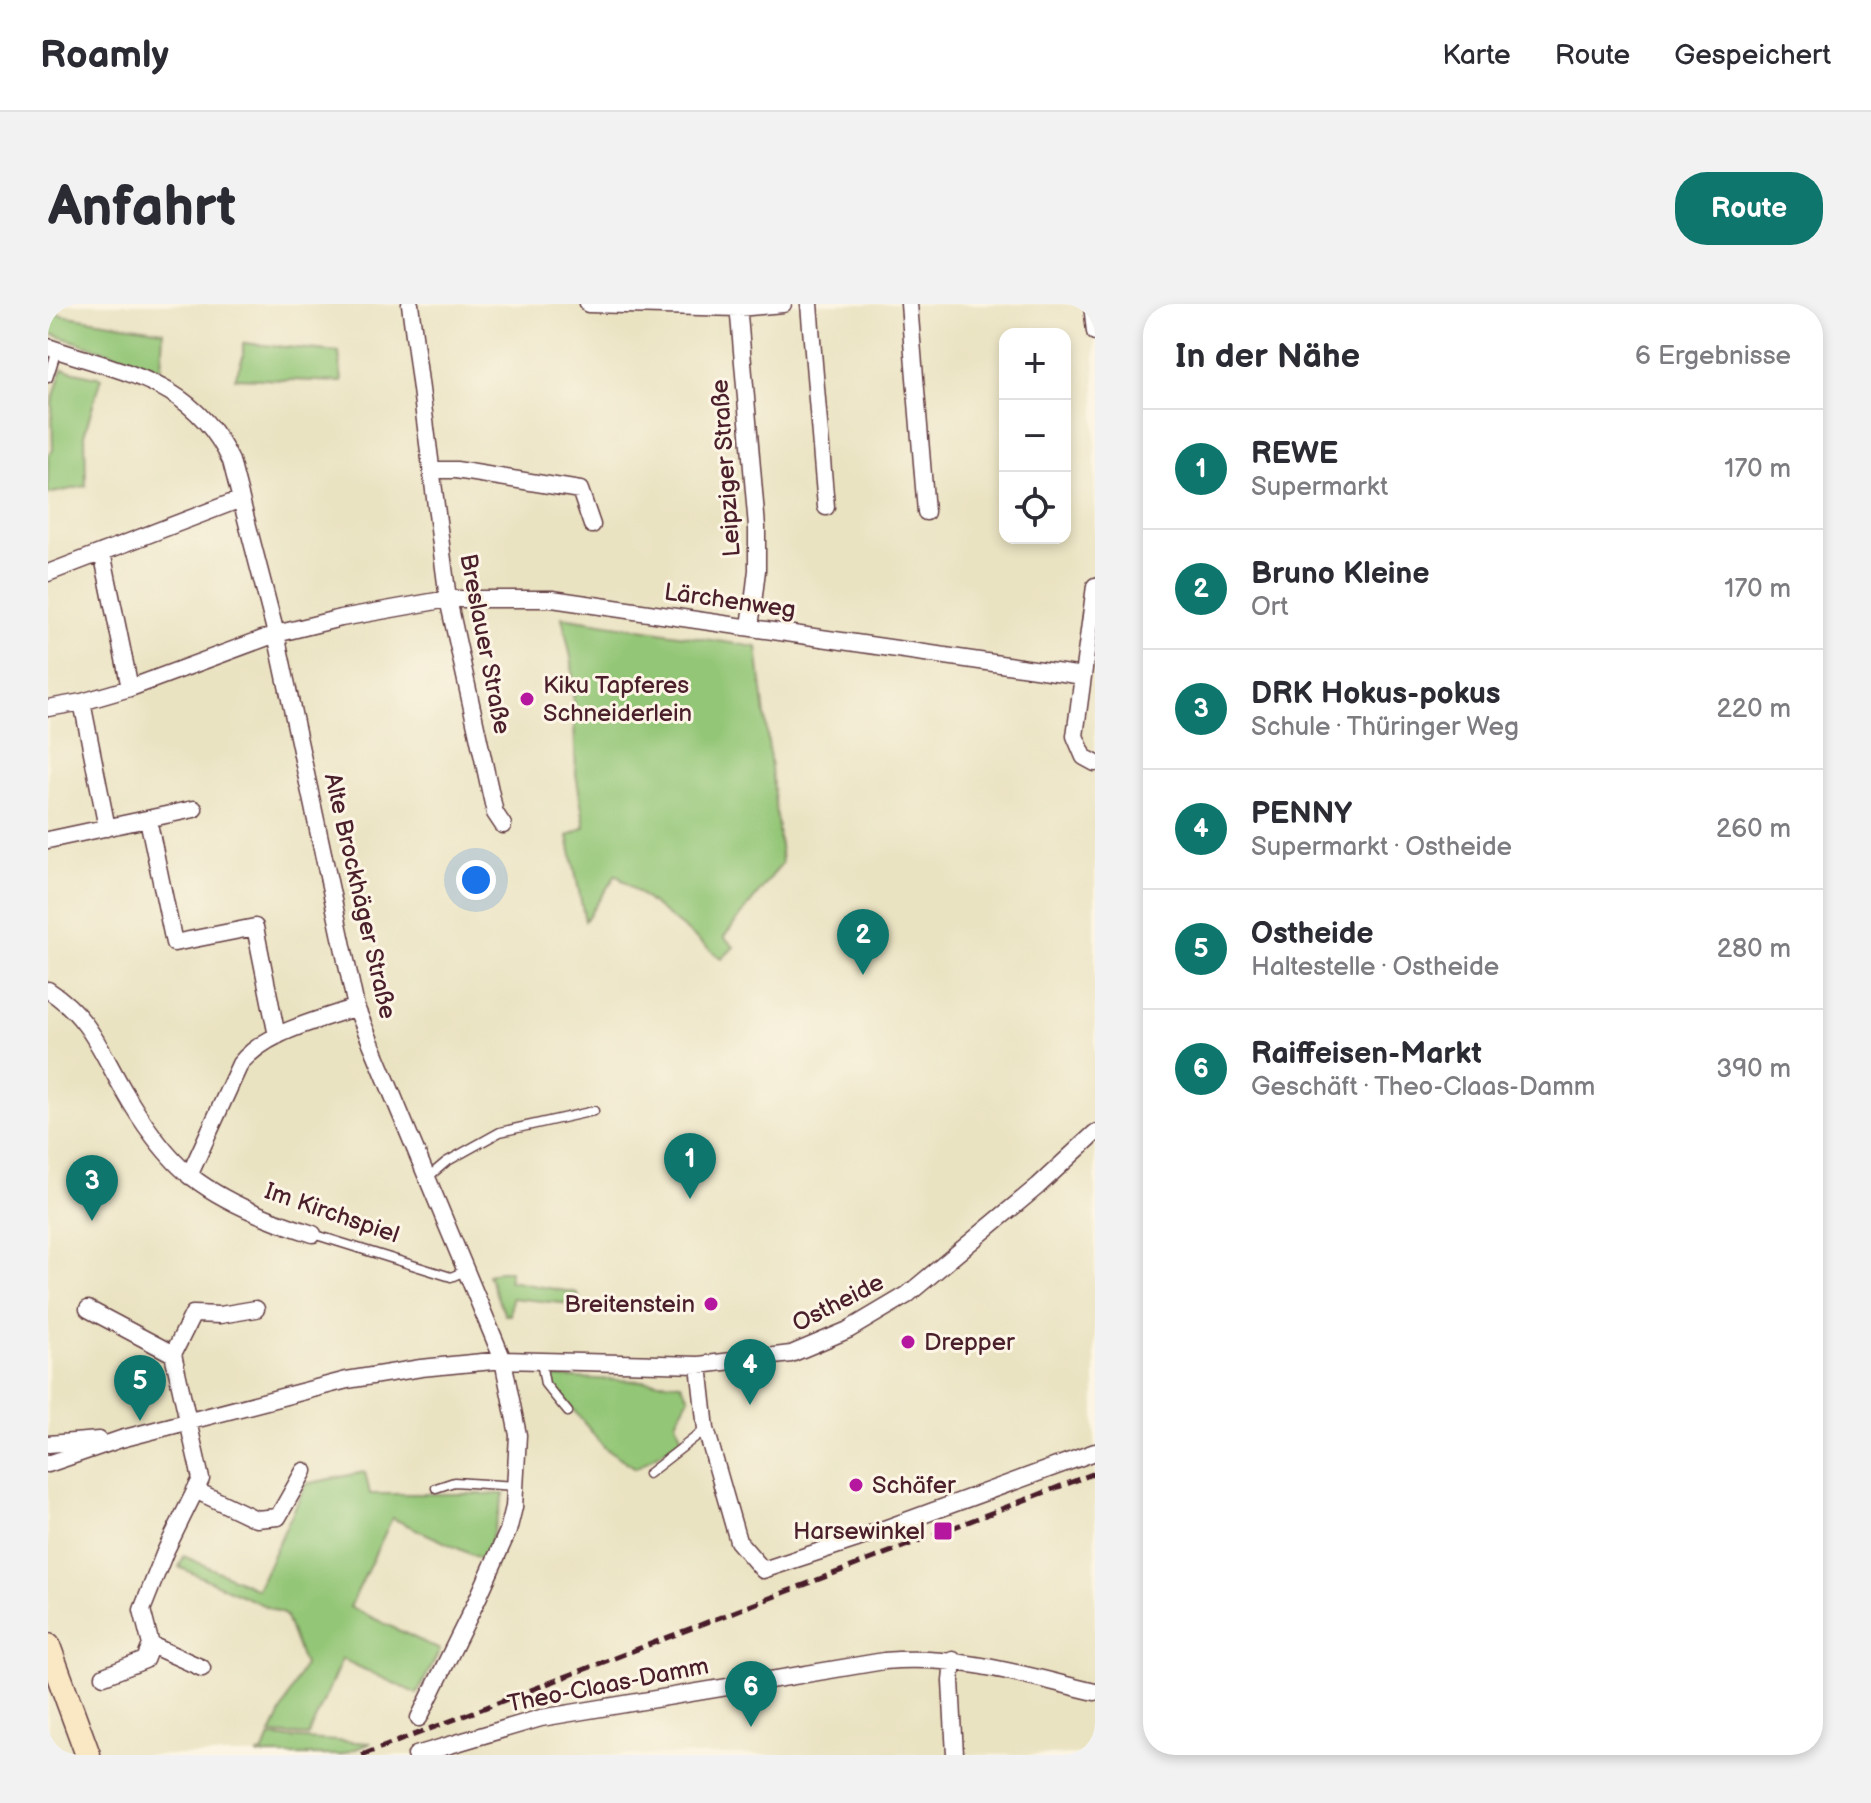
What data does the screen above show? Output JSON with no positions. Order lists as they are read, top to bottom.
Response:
{
  "streets": {
    "street": [
      "Leipziger Straße",
      "Lärchenweg",
      "Breslauer Straße",
      "Alte Brockhäger Straße",
      "Im Kirchspiel",
      "Ostheide",
      "Theo-Claas-Damm"
    ]
  },
  "crossings": [
    ["Leipziger Straße", "Lärchenweg"],
    ["Lärchenweg", "Breslauer Straße"],
    ["Lärchenweg", "Alte Brockhäger Straße"],
    ["Alte Brockhäger Straße", "Im Kirchspiel"],
    ["Alte Brockhäger Straße", "Ostheide"]
  ],
  "places": {
    "other": [
      "Kiku Tapferes Schneiderlein",
      "Breitenstein",
      "Drepper",
      "Schäfer"
    ],
    "transit": ["Harsewinkel"]
  },
  "page": {
    "header": "Roamly",
    "nav": ["Karte", "Route", "Gespeichert"],
    "buttons": "Route",
    "title": "Anfahrt",
    "heading": ["In der Nähe", "6 Ergebnisse"],
    "map_buttons": ["+", "−"],
    "list": [
      {
        "mark": "1",
        "name": "REWE",
        "note": "Supermarkt",
        "value": "170 m"
      },
      {
        "mark": "2",
        "name": "Bruno Kleine",
        "note": "Ort",
        "value": "170 m"
      },
      {
        "mark": "3",
        "name": "DRK Hokus-pokus",
        "note": "Schule · Thüringer Weg",
        "value": "220 m"
      },
      {
        "mark": "4",
        "name": "PENNY",
        "note": "Supermarkt · Ostheide",
        "value": "260 m"
      },
      {
        "mark": "5",
        "name": "Ostheide",
        "note": "Haltestelle · Ostheide",
        "value": "280 m"
      },
      {
        "mark": "6",
        "name": "Raiffeisen-Markt",
        "note": "Geschäft · Theo-Claas-Damm",
        "value": "390 m"
      }
    ],
    "pins": [
      "2",
      "1",
      "3",
      "4",
      "5",
      "6"
    ]
  }
}
